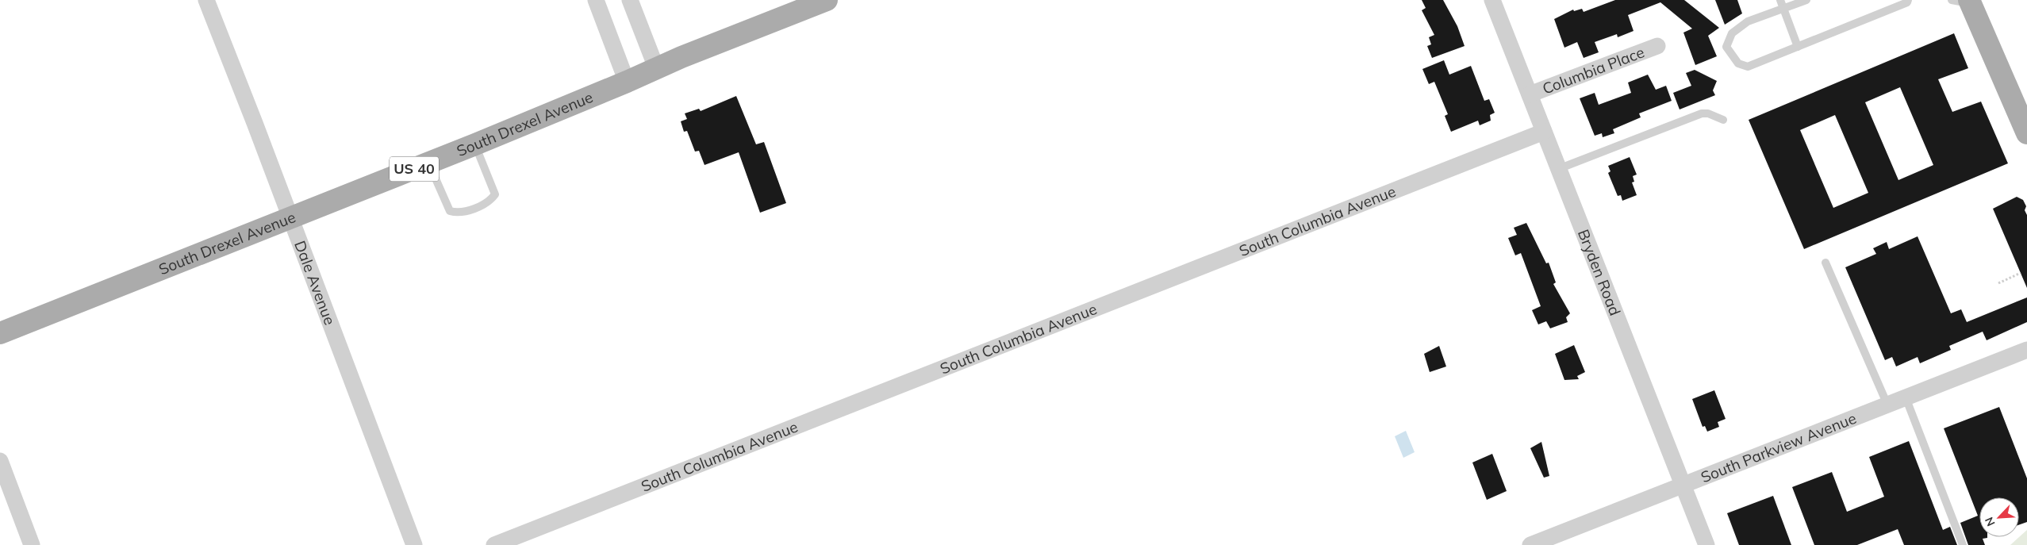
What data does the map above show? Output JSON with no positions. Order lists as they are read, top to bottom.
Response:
{
  "streets": {
    "main road": ["South Drexel Avenue", "US 40"],
    "street": [
      "Columbia Place",
      "South Columbia Avenue",
      "Bryden Road",
      "Dale Avenue",
      "South Parkview Avenue"
    ]
  },
  "crossings": [
    ["Columbia Place", "Bryden Road"],
    ["South Drexel Avenue", "Dale Avenue"],
    ["South Columbia Avenue", "Bryden Road"],
    ["Bryden Road", "South Parkview Avenue"]
  ],
  "north": "bottom left"
}
